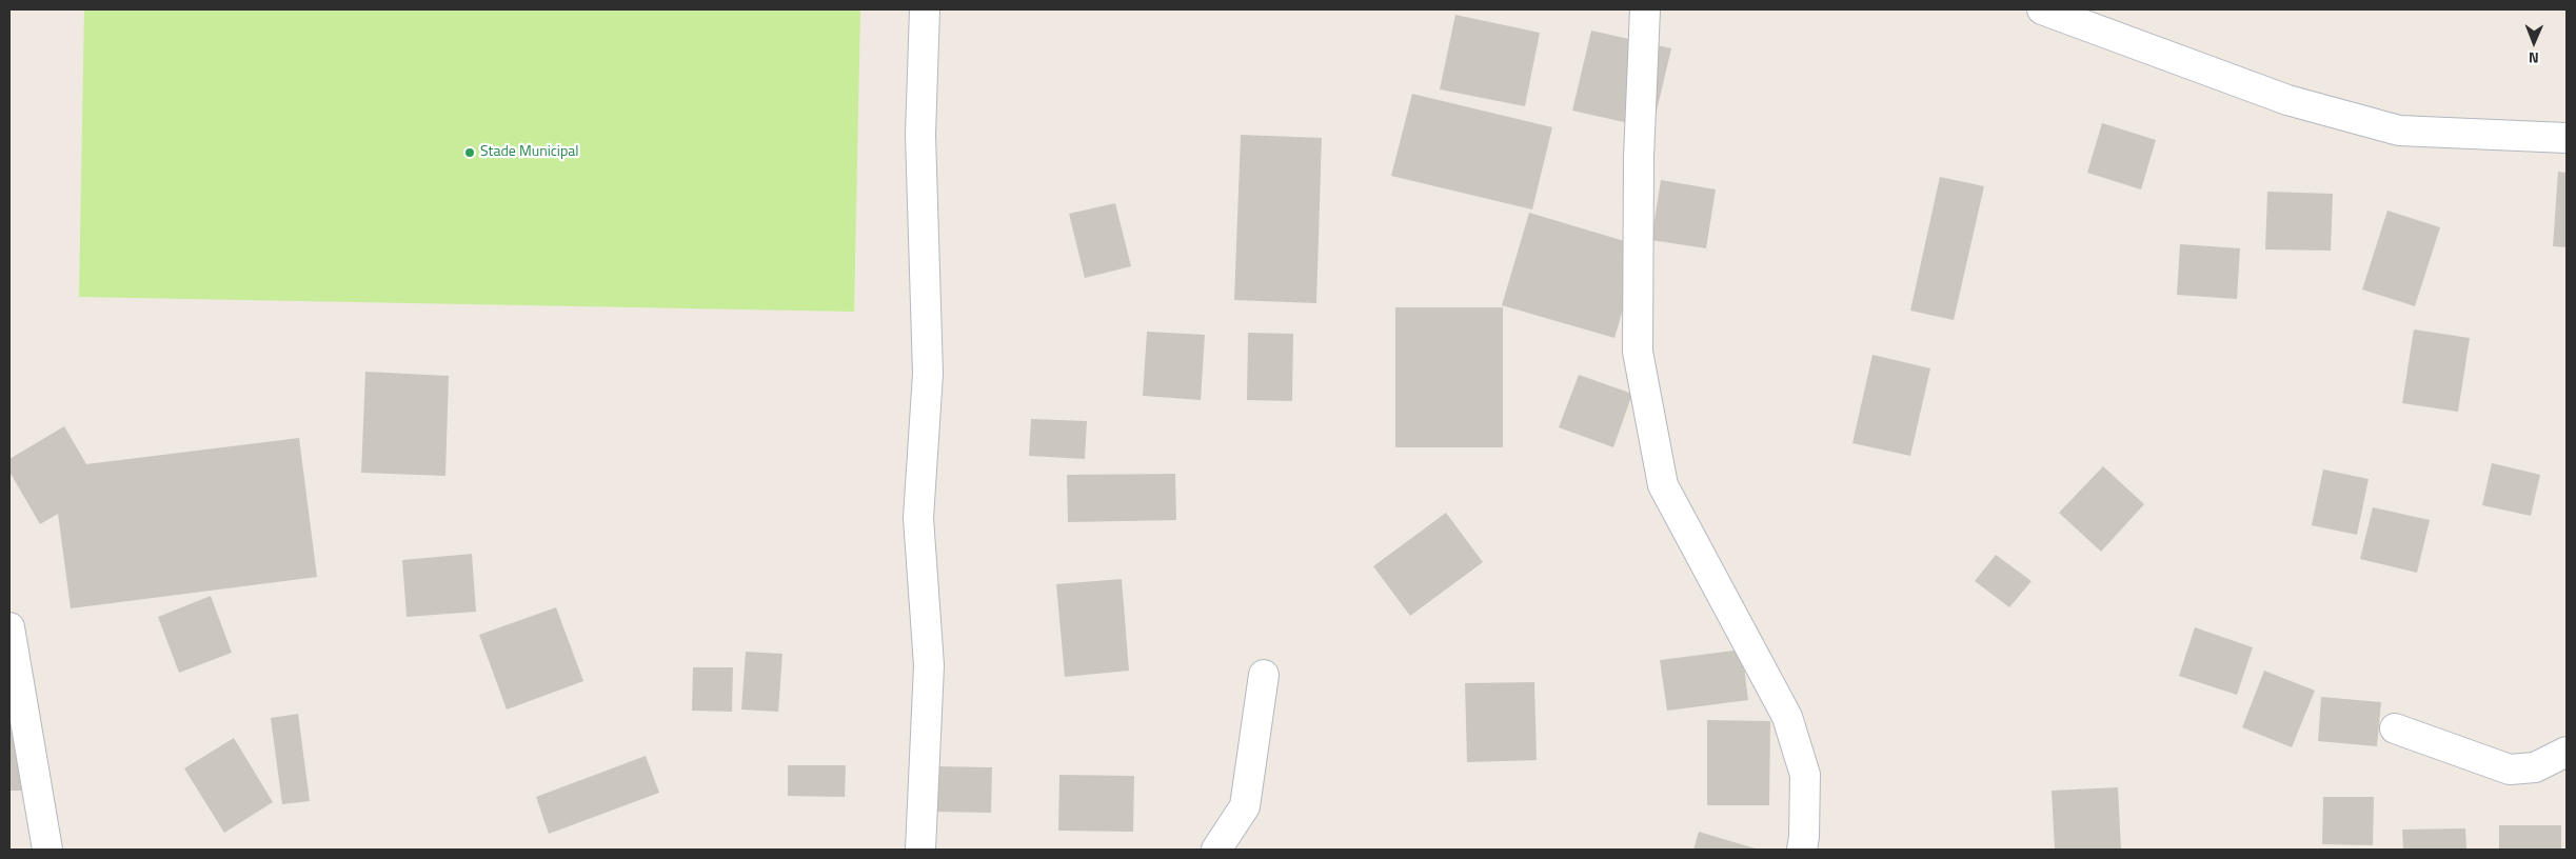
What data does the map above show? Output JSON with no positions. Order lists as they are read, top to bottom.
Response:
{
  "places": ["Stade Municipal"],
  "north": "bottom"
}
